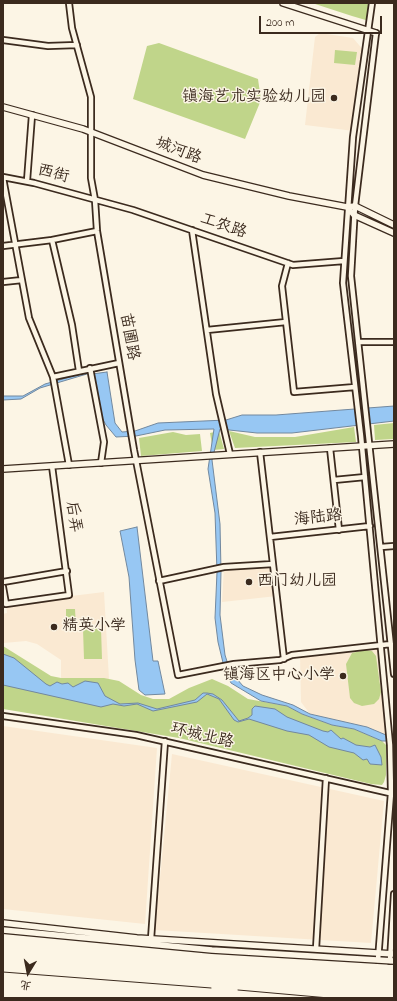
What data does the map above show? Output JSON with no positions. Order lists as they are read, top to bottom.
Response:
{
  "streets": {
    "main road": ["城河路"],
    "street": [
      "西街",
      "工农路",
      "苗圃路",
      "后弄",
      "海陆路",
      "环城北路"
    ]
  },
  "crossings": [
    ["城河路", "苗圃路"],
    ["西街", "工农路"],
    ["西街", "苗圃路"],
    ["工农路", "苗圃路"]
  ],
  "places": [
    "镇海艺术实验幼儿园",
    "西门幼儿园",
    "精英小学",
    "镇海区中心小学"
  ],
  "scale_bar": "200 m",
  "north": "bottom"
}
